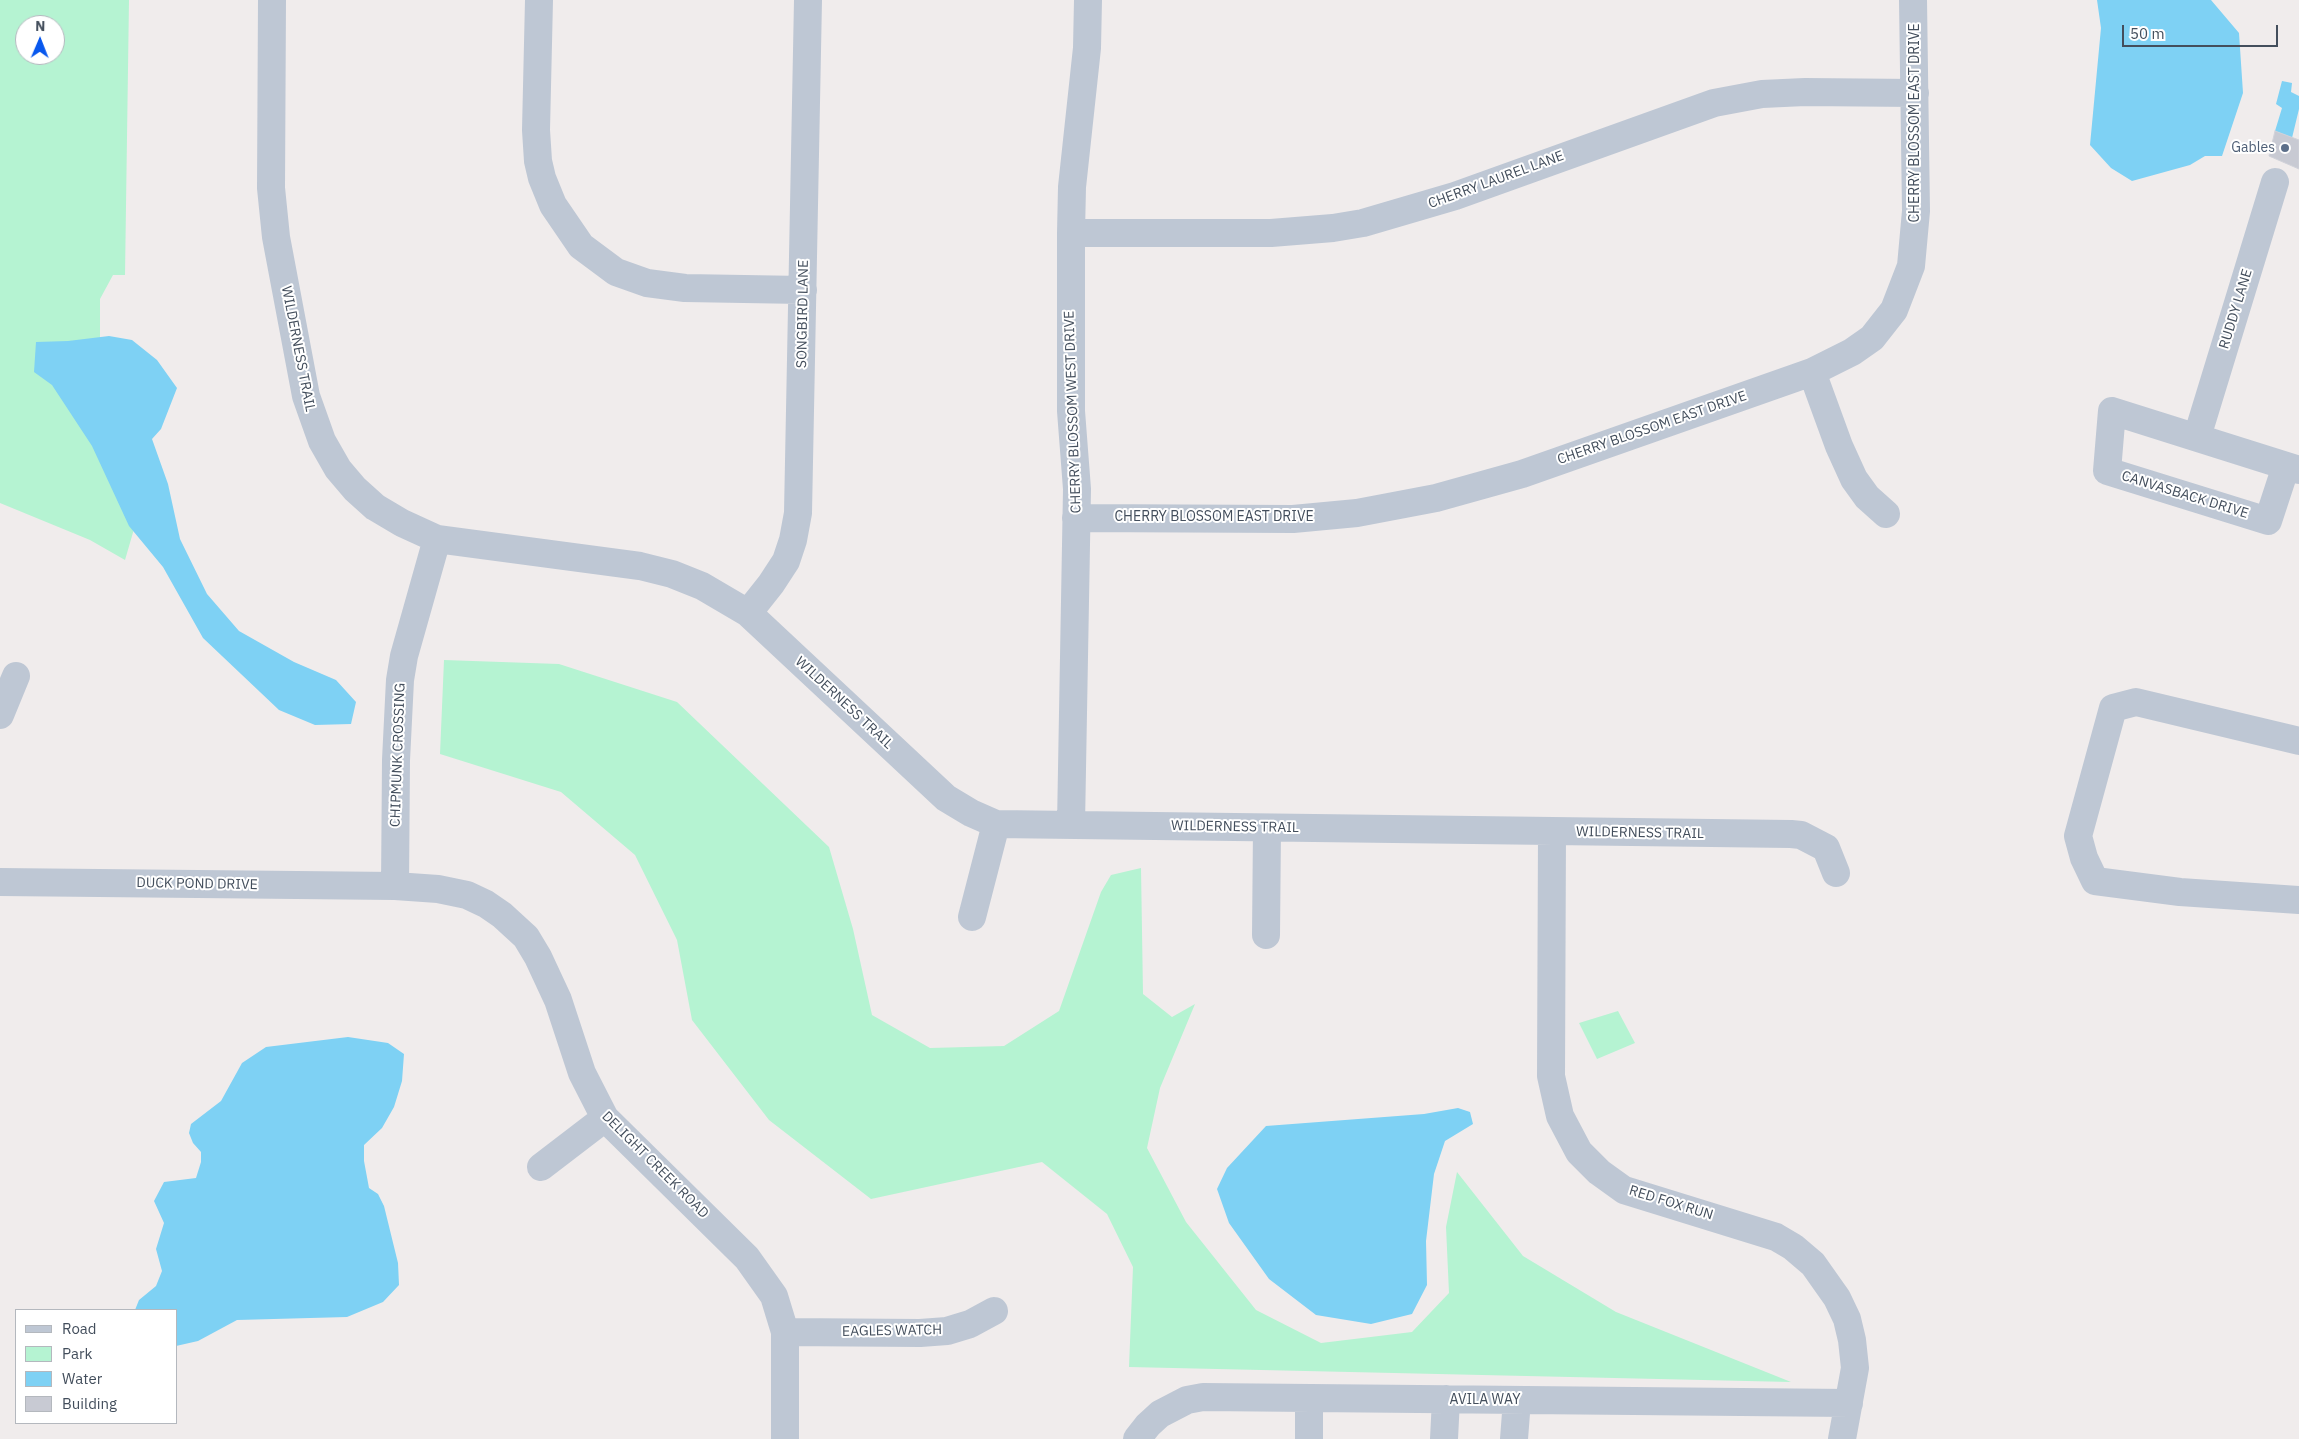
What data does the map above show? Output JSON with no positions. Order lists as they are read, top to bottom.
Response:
{
  "streets": {
    "street": [
      "CHERRY BLOSSOM EAST DRIVE",
      "CHERRY LAUREL LANE",
      "RUDDY LANE",
      "SONGBIRD LANE",
      "WILDERNESS TRAIL",
      "CHERRY BLOSSOM WEST DRIVE",
      "CANVASBACK DRIVE",
      "CHIPMUNK CROSSING",
      "DUCK POND DRIVE",
      "DELIGHT CREEK ROAD",
      "RED FOX RUN",
      "EAGLES WATCH",
      "AVILA WAY"
    ]
  },
  "crossings": [
    ["CHERRY BLOSSOM EAST DRIVE", "CHERRY LAUREL LANE"],
    ["CHERRY BLOSSOM EAST DRIVE", "CHERRY BLOSSOM WEST DRIVE"],
    ["CHERRY LAUREL LANE", "CHERRY BLOSSOM WEST DRIVE"],
    ["RUDDY LANE", "CANVASBACK DRIVE"],
    ["SONGBIRD LANE", "WILDERNESS TRAIL"],
    ["WILDERNESS TRAIL", "CHERRY BLOSSOM WEST DRIVE"],
    ["WILDERNESS TRAIL", "CHIPMUNK CROSSING"],
    ["WILDERNESS TRAIL", "RED FOX RUN"],
    ["CHIPMUNK CROSSING", "DUCK POND DRIVE"],
    ["CHIPMUNK CROSSING", "DELIGHT CREEK ROAD"],
    ["DUCK POND DRIVE", "DELIGHT CREEK ROAD"],
    ["DELIGHT CREEK ROAD", "EAGLES WATCH"],
    ["RED FOX RUN", "AVILA WAY"]
  ],
  "places": ["Gables"],
  "legend": [
    "Road",
    "Park",
    "Water",
    "Building"
  ],
  "scale_bar": "50 m",
  "north": "top"
}
